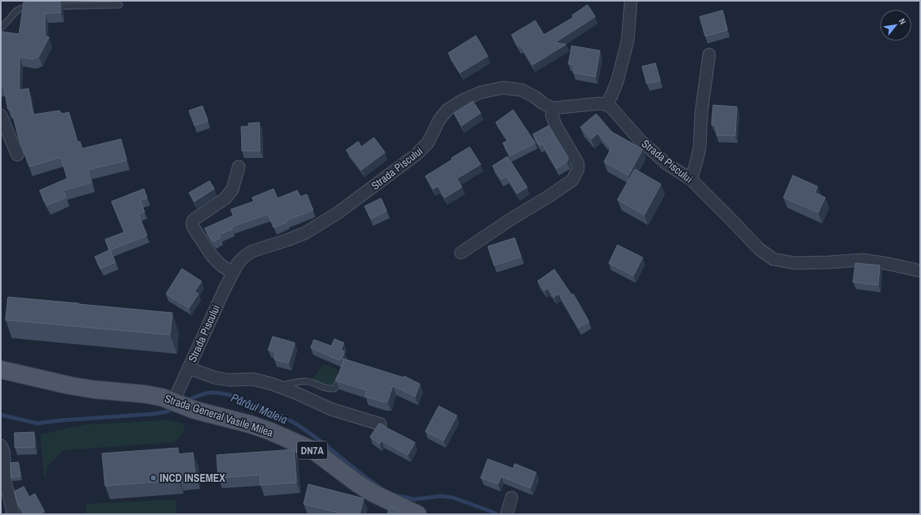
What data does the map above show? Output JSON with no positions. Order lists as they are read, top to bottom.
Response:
{
  "streets": {
    "main road": ["Strada General Vasile Milea", "DN7A"],
    "street": ["Strada Piscului"]
  },
  "crossings": [
    ["Strada Piscului", "Strada General Vasile Milea"]
  ],
  "water": ["Pârâul Maleia"],
  "places": ["INCD INSEMEX"],
  "north": "top right"
}
